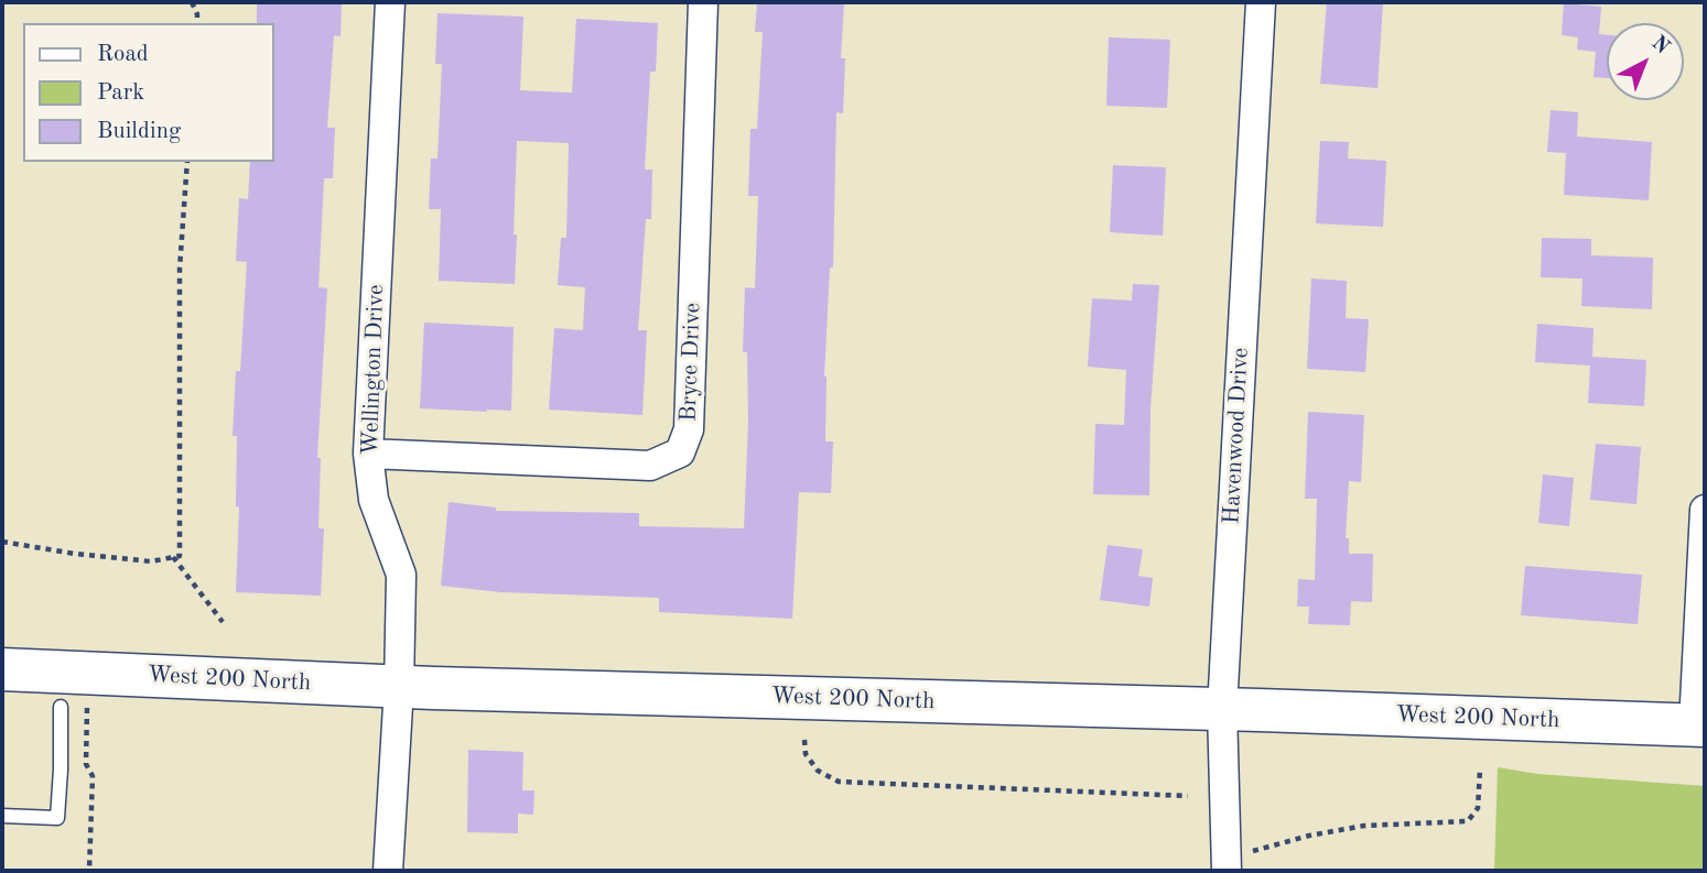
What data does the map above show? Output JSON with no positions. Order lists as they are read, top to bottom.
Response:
{
  "streets": {
    "main road": ["West 200 North"],
    "street": ["Bryce Drive", "Wellington Drive", "Havenwood Drive"]
  },
  "crossings": [
    ["Bryce Drive", "Wellington Drive"],
    ["Wellington Drive", "West 200 North"],
    ["Havenwood Drive", "West 200 North"]
  ],
  "legend": ["Road", "Park", "Building"],
  "north": "top right"
}
